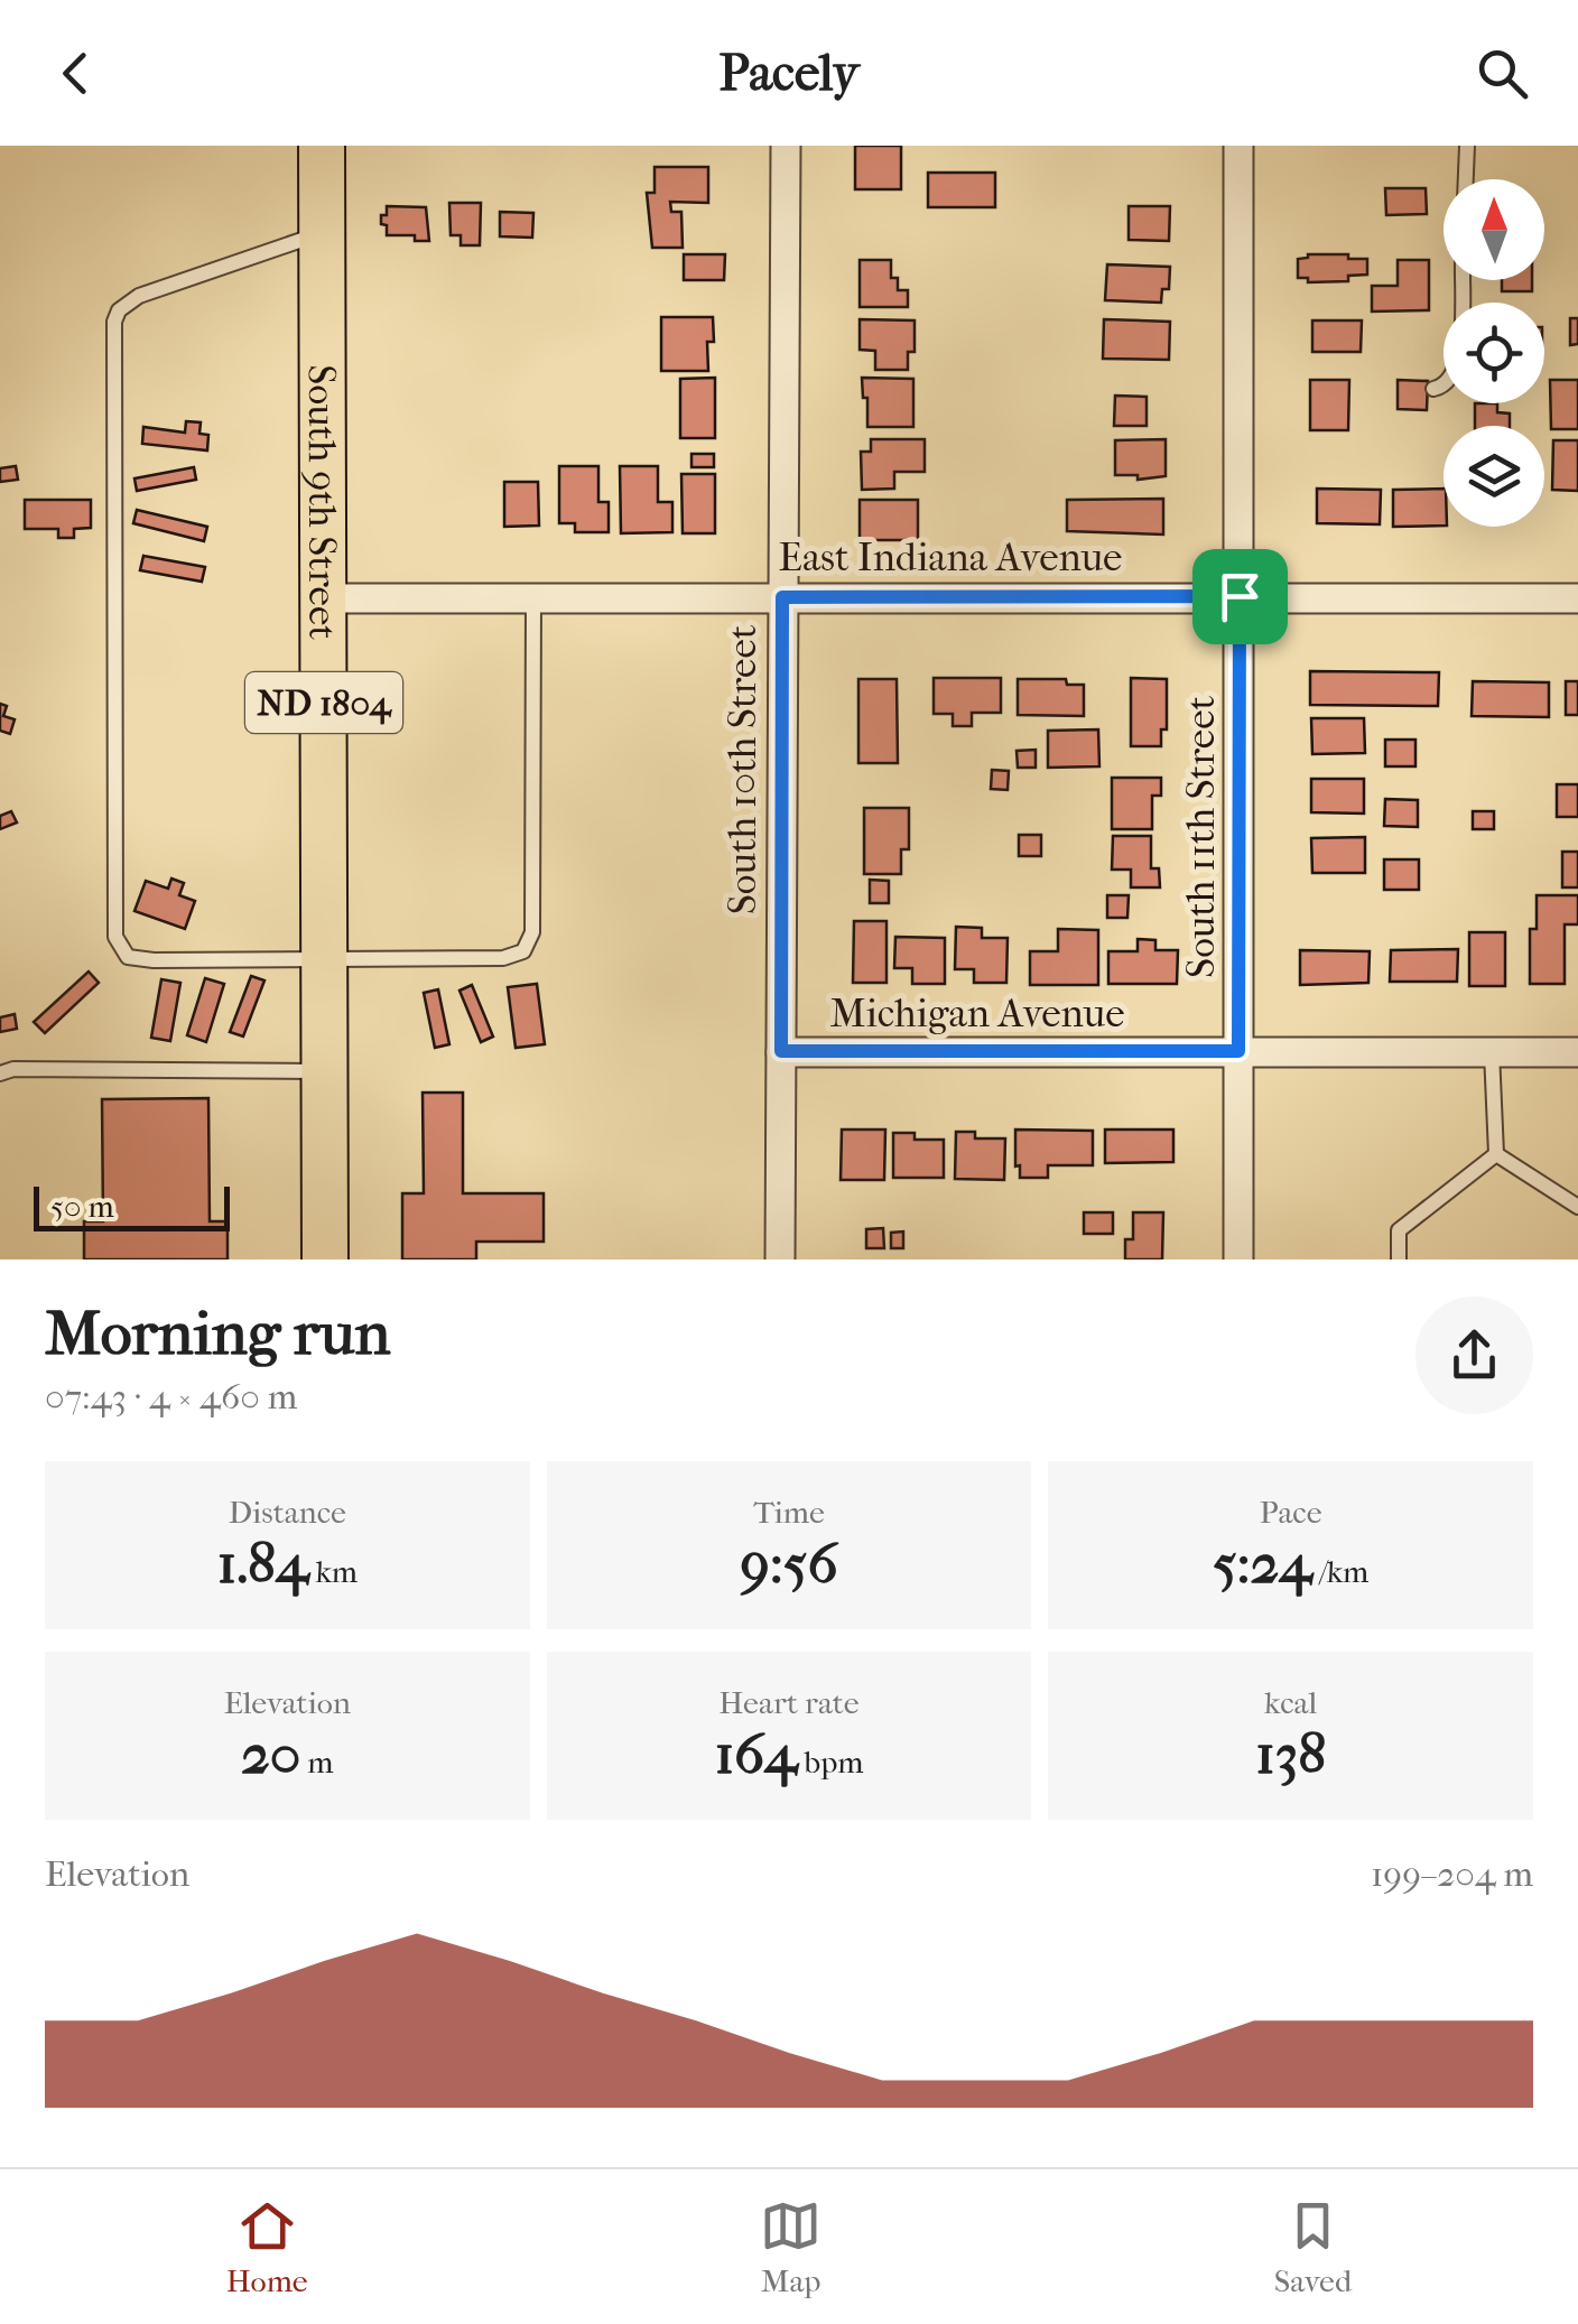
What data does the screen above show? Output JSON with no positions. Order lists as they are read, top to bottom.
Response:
{
  "streets": {
    "main road": ["South 9th Street", "ND 1804"],
    "street": [
      "East Indiana Avenue",
      "South 10th Street",
      "South 11th Street",
      "Michigan Avenue"
    ]
  },
  "crossings": [
    ["South 9th Street", "East Indiana Avenue"],
    ["East Indiana Avenue", "South 10th Street"],
    ["East Indiana Avenue", "South 11th Street"],
    ["South 10th Street", "Michigan Avenue"],
    ["South 11th Street", "Michigan Avenue"]
  ],
  "scale_bar": "50 m",
  "north": "top",
  "page": {
    "header": "Pacely",
    "scale": "50 m",
    "heading": ["Morning run", "07:43 · 4 × 460 m"],
    "stats": [
      ["Distance", "1.84 km"],
      ["Time", "9:56"],
      ["Pace", "5:24 /km"],
      ["Elevation", "20 m"],
      ["Heart rate", "164 bpm"],
      ["kcal", "138"]
    ],
    "chart": ["Elevation", "199–204 m"],
    "tabs": ["Home", "Map", "Saved"]
  }
}
